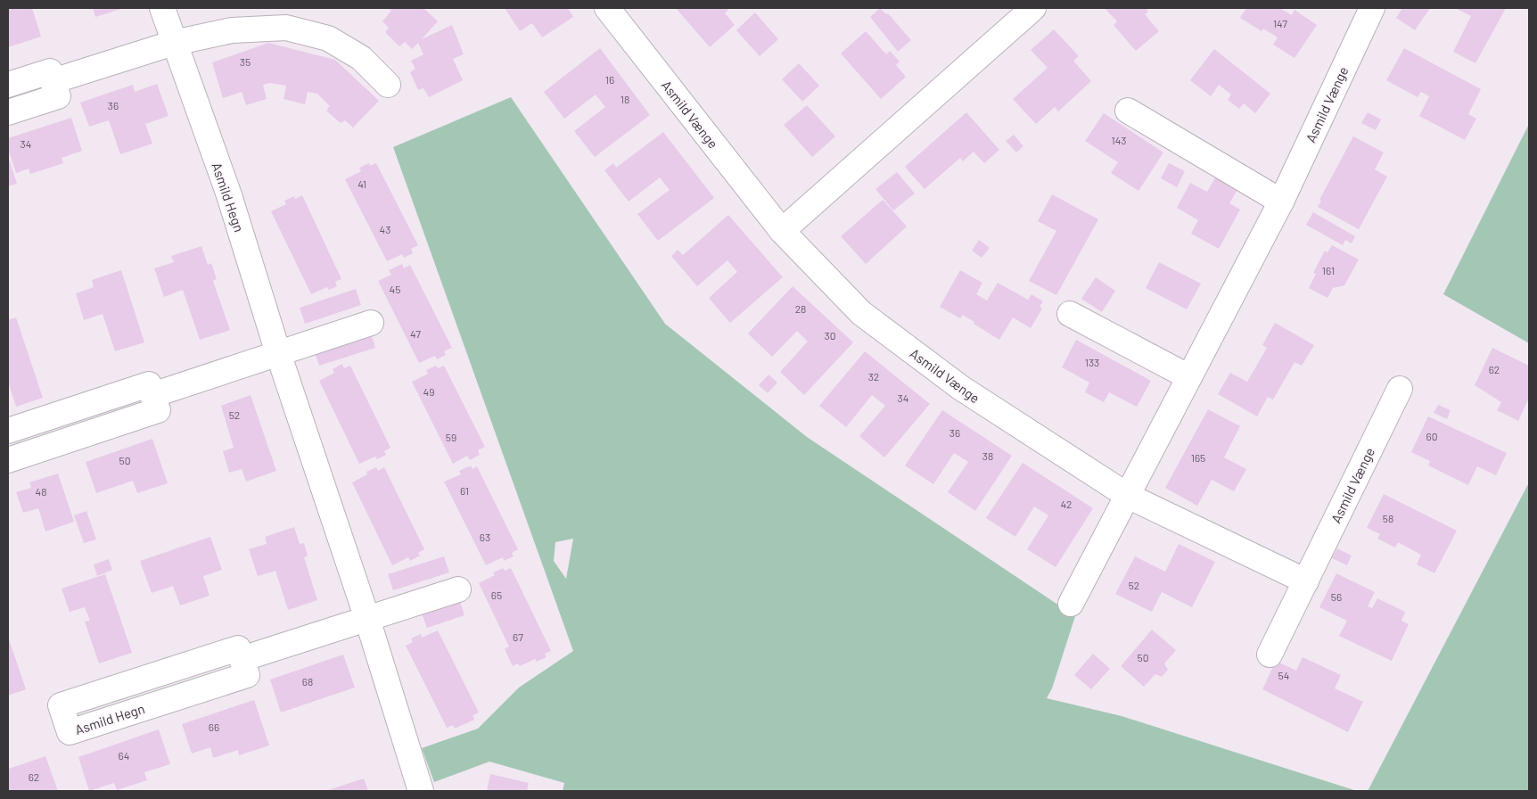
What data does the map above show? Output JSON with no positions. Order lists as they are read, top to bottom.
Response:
{
  "streets": {
    "street": ["Asmild Vænge", "Asmild Hegn"]
  },
  "house_numbers": [
    "147",
    "35",
    "16",
    "18",
    "36",
    "143",
    "34",
    "41",
    "43",
    "161",
    "45",
    "28",
    "47",
    "30",
    "133",
    "62",
    "32",
    "49",
    "34",
    "52",
    "36",
    "60",
    "59",
    "38",
    "165",
    "50",
    "61",
    "48",
    "42",
    "58",
    "63",
    "52",
    "65",
    "56",
    "67",
    "50",
    "54",
    "68",
    "66",
    "64",
    "62"
  ]
}
